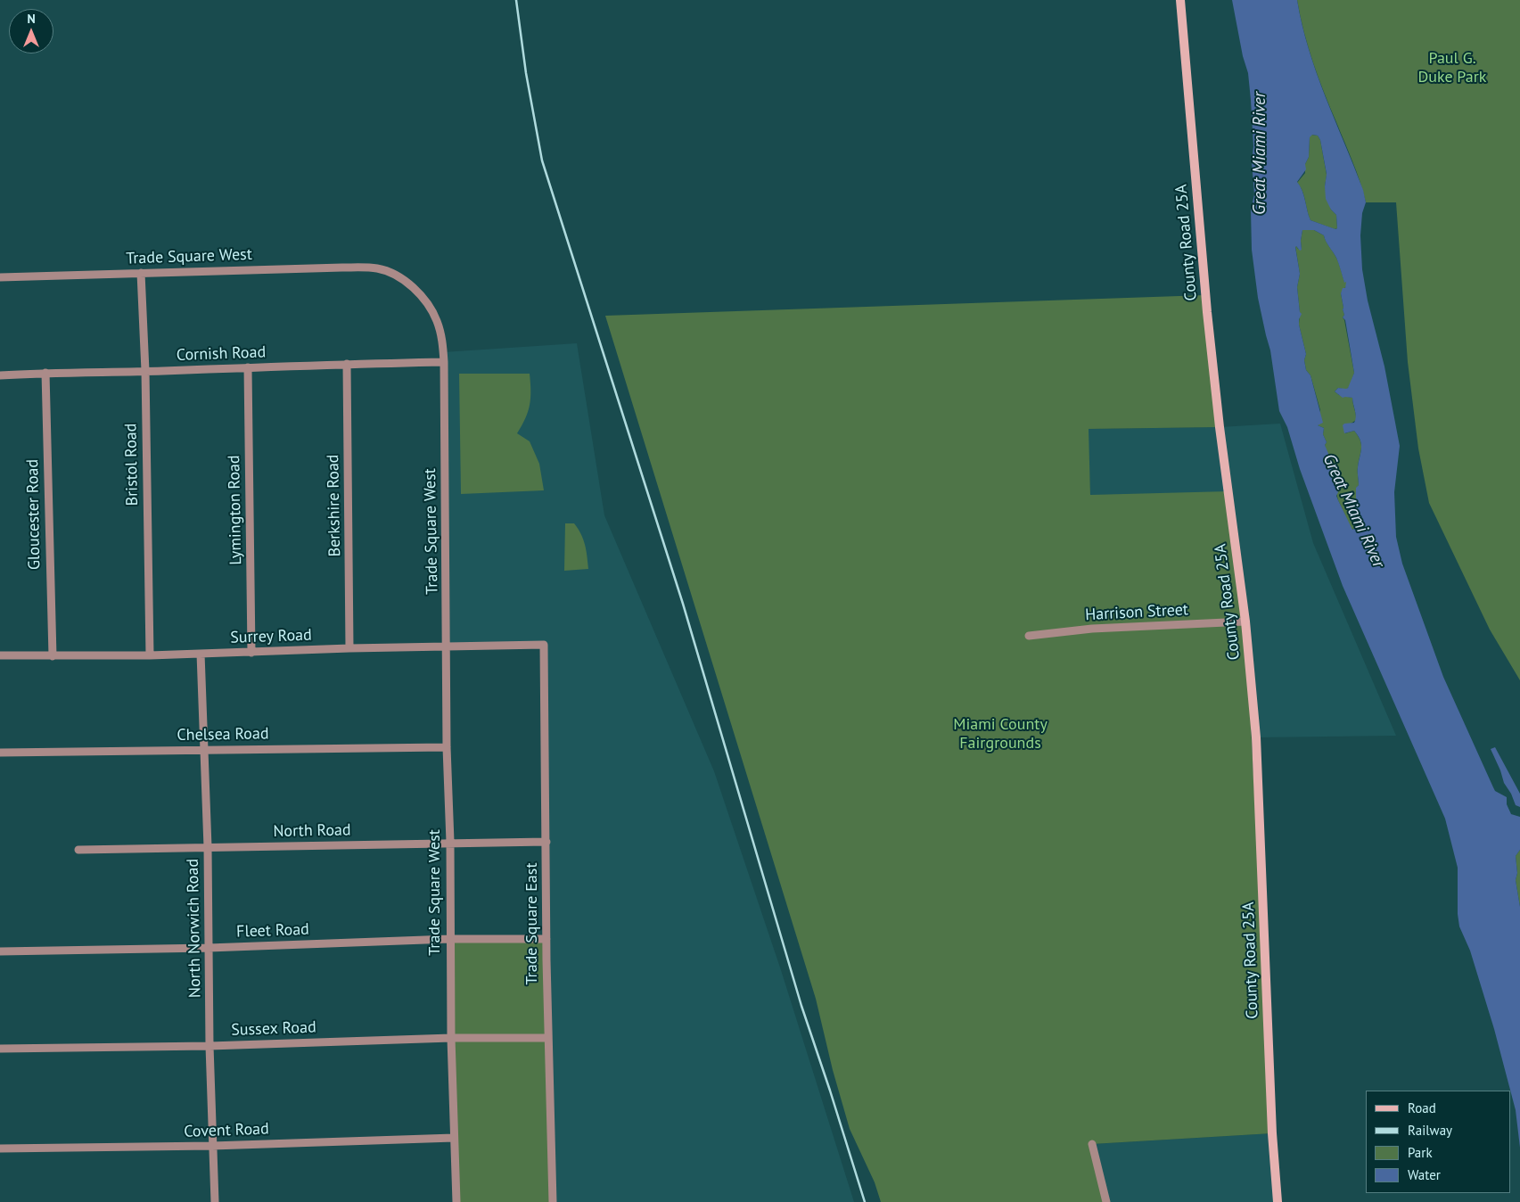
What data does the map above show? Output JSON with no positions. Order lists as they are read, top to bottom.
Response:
{
  "streets": {
    "main road": ["County Road 25A"],
    "street": [
      "Trade Square West",
      "Cornish Road",
      "Bristol Road",
      "Berkshire Road",
      "Lymington Road",
      "Gloucester Road",
      "Harrison Street",
      "Surrey Road",
      "Chelsea Road",
      "North Road",
      "Trade Square East",
      "North Norwich Road",
      "Fleet Road",
      "Sussex Road",
      "Covent Road"
    ]
  },
  "crossings": [
    ["County Road 25A", "Harrison Street"],
    ["Trade Square West", "Cornish Road"],
    ["Trade Square West", "Bristol Road"],
    ["Trade Square West", "Surrey Road"],
    ["Trade Square West", "Chelsea Road"],
    ["Trade Square West", "North Road"],
    ["Trade Square West", "Fleet Road"],
    ["Trade Square West", "Sussex Road"],
    ["Trade Square West", "Covent Road"],
    ["Cornish Road", "Bristol Road"],
    ["Cornish Road", "Berkshire Road"],
    ["Cornish Road", "Lymington Road"],
    ["Cornish Road", "Gloucester Road"],
    ["Bristol Road", "Surrey Road"],
    ["Berkshire Road", "Surrey Road"],
    ["Lymington Road", "Surrey Road"],
    ["Gloucester Road", "Surrey Road"],
    ["Surrey Road", "Trade Square East"],
    ["Surrey Road", "North Norwich Road"],
    ["Chelsea Road", "North Norwich Road"],
    ["North Road", "Trade Square East"],
    ["North Road", "North Norwich Road"],
    ["Trade Square East", "Fleet Road"],
    ["Trade Square East", "Sussex Road"],
    ["North Norwich Road", "Fleet Road"],
    ["North Norwich Road", "Sussex Road"],
    ["North Norwich Road", "Covent Road"]
  ],
  "water": ["Great Miami River"],
  "parks": ["Paul G. Duke Park", "Miami County Fairgrounds"],
  "legend": [
    "Road",
    "Railway",
    "Park",
    "Water"
  ],
  "north": "top"
}
